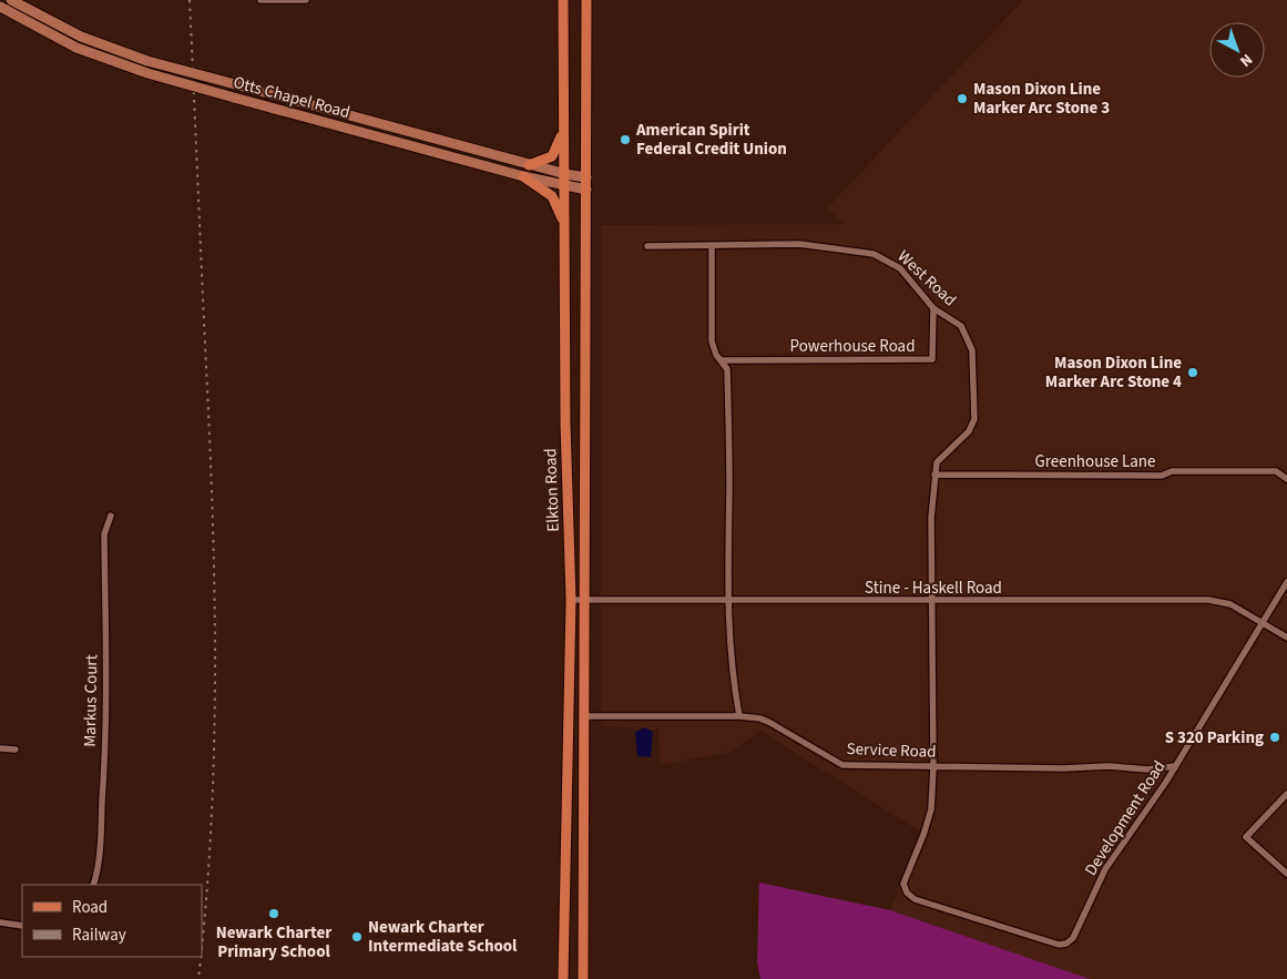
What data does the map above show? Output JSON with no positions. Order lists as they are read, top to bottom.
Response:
{
  "streets": {
    "main road": ["Otts Chapel Road", "Elkton Road"],
    "street": [
      "West Road",
      "Powerhouse Road",
      "Greenhouse Lane",
      "Stine - Haskell Road",
      "Markus Court",
      "Service Road",
      "Development Road"
    ]
  },
  "crossings": [
    ["Otts Chapel Road", "Elkton Road"],
    ["West Road", "Powerhouse Road"],
    ["West Road", "Greenhouse Lane"],
    ["West Road", "Stine - Haskell Road"],
    ["West Road", "Service Road"],
    ["West Road", "Development Road"],
    ["Elkton Road", "Stine - Haskell Road"],
    ["Elkton Road", "Service Road"],
    ["Stine - Haskell Road", "Development Road"],
    ["Service Road", "Development Road"]
  ],
  "places": [
    "Mason Dixon Line Marker Arc Stone 3",
    "American Spirit Federal Credit Union",
    "Mason Dixon Line Marker Arc Stone 4",
    "S 320 Parking",
    "Newark Charter Primary School",
    "Newark Charter Intermediate School"
  ],
  "legend": ["Road", "Railway"],
  "north": "bottom right"
}
